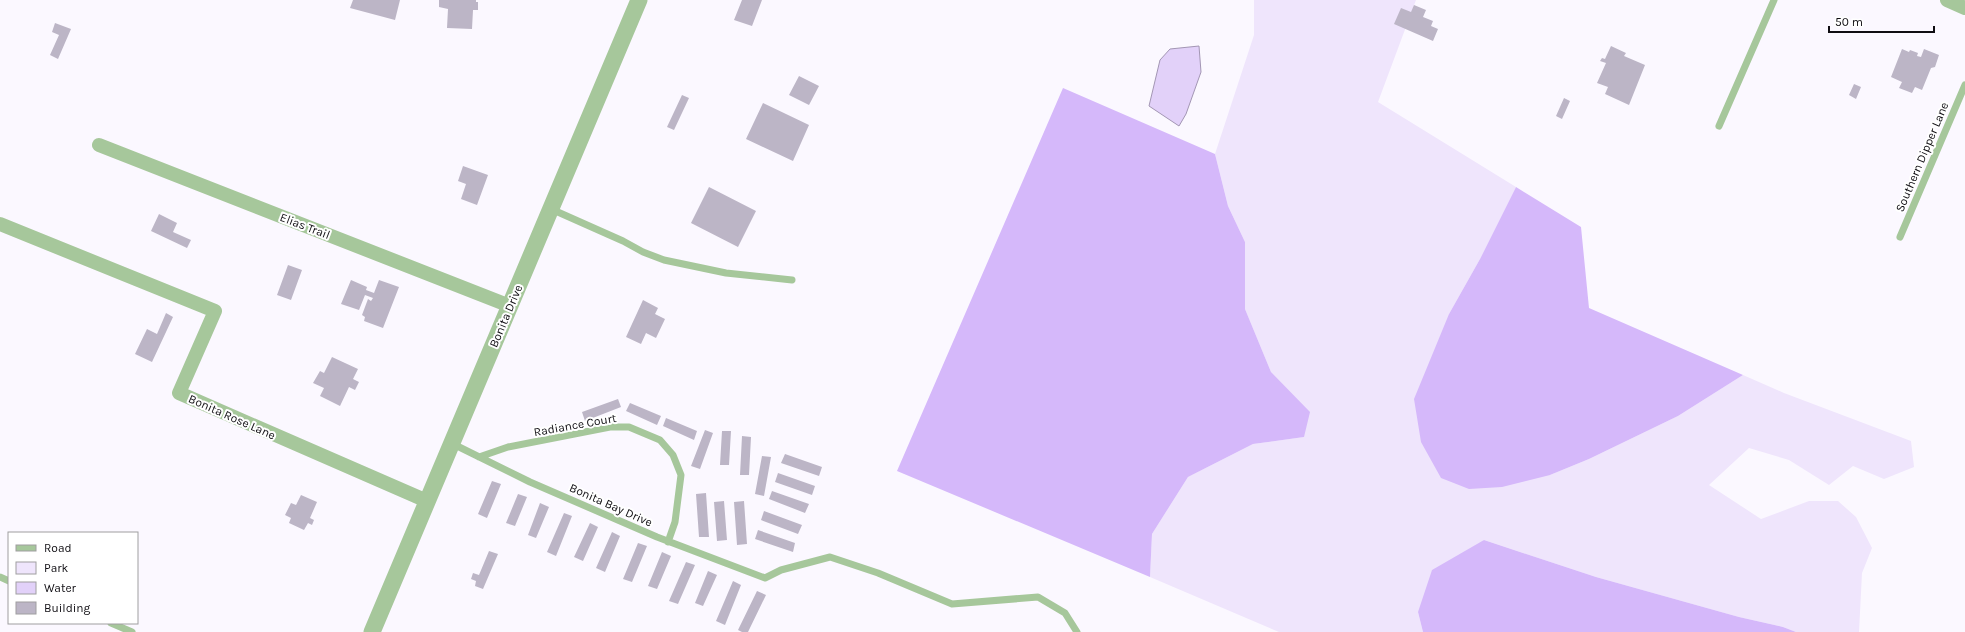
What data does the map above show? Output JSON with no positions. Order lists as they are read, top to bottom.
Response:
{
  "streets": {
    "street": ["Elias Trail", "Bonita Drive", "Bonita Rose Lane"],
    "lane": ["Southern Dipper Lane", "Radiance Court", "Bonita Bay Drive"]
  },
  "crossings": [
    ["Elias Trail", "Bonita Drive"],
    ["Bonita Drive", "Bonita Rose Lane"],
    ["Bonita Drive", "Bonita Bay Drive"],
    ["Radiance Court", "Bonita Bay Drive"]
  ],
  "legend": [
    "Road",
    "Park",
    "Water",
    "Building"
  ],
  "scale_bar": "50 m"
}
